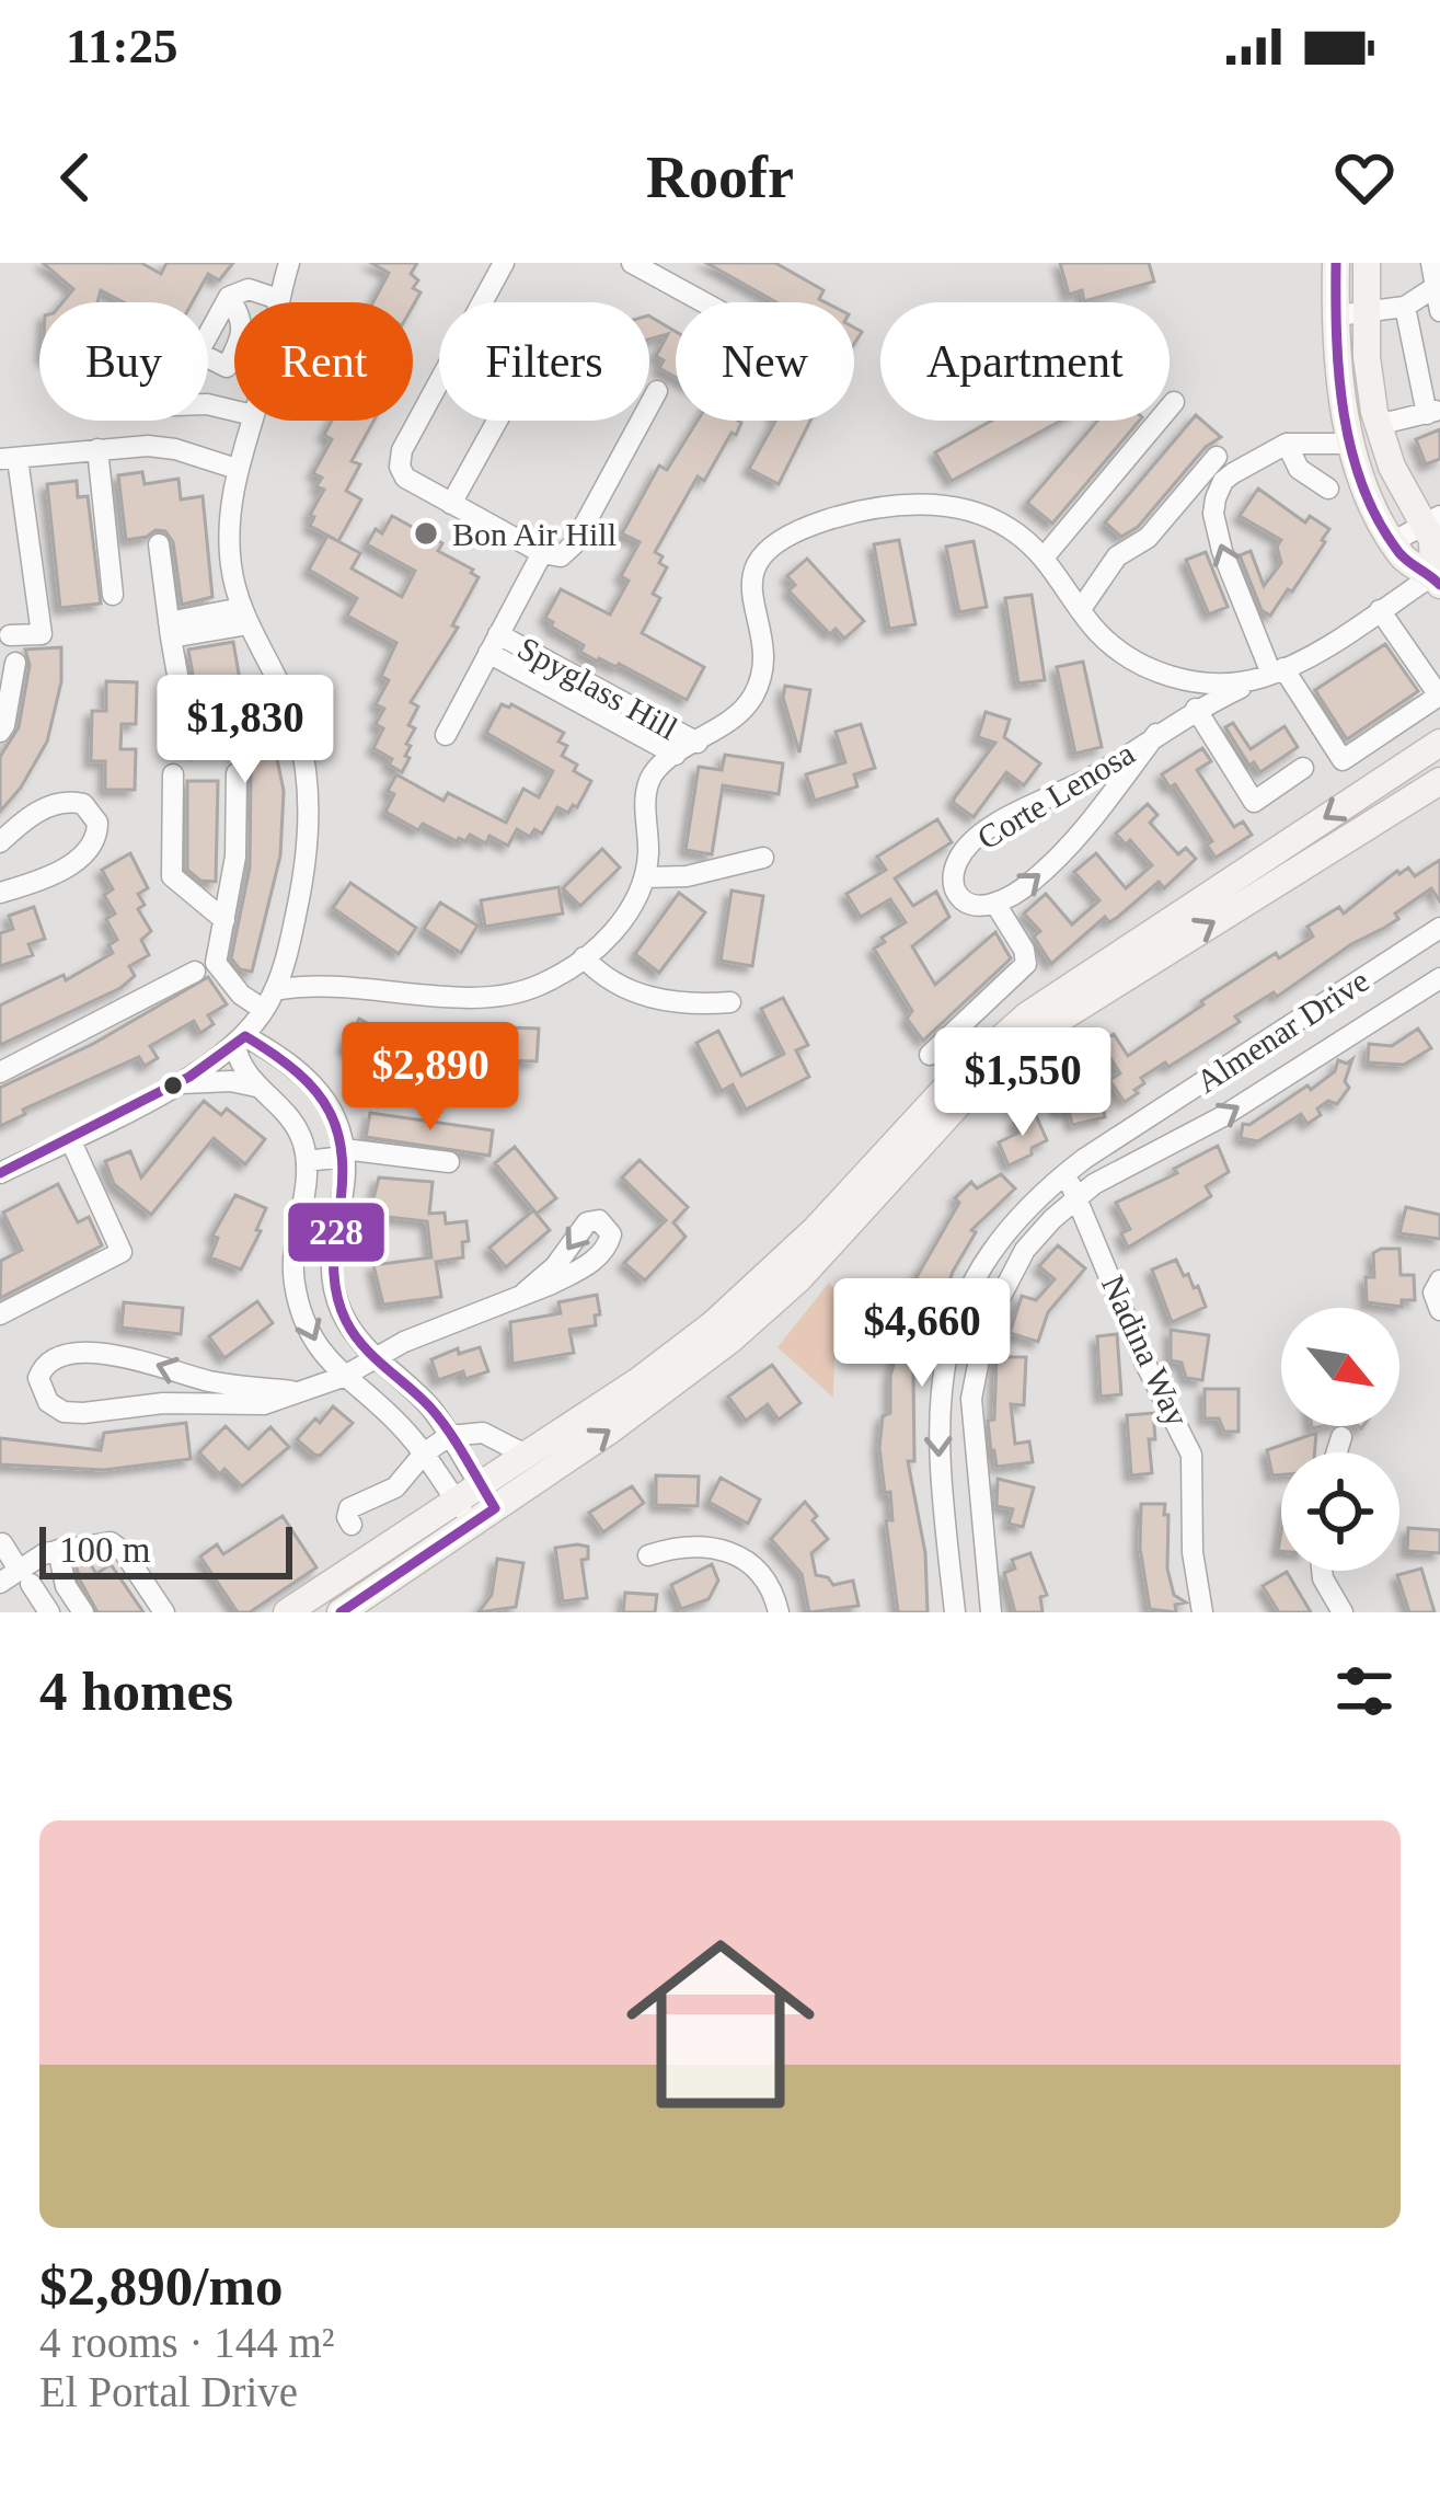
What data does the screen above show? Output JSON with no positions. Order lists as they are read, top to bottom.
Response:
{
  "streets": {
    "street": [
      "Spyglass Hill",
      "Corte Lenosa",
      "Almenar Drive",
      "Nadina Way"
    ]
  },
  "crossings": [
    ["Almenar Drive", "Nadina Way"]
  ],
  "places": ["Bon Air Hill"],
  "lines": ["transit line 228"],
  "scale_bar": "100 m",
  "north": "bottom right",
  "page": {
    "status": "11:25",
    "header": "Roofr",
    "chip": [
      "Buy",
      "Rent",
      "Filters",
      "New",
      "Apartment"
    ],
    "price": [
      "$1,830",
      "$2,890",
      "$1,550",
      "$4,660"
    ],
    "scale": "100 m",
    "heading": "4 homes",
    "list": [
      {
        "name": "$2,890/mo",
        "note": "4 rooms · 144 m² · El Portal Drive"
      }
    ]
  }
}
